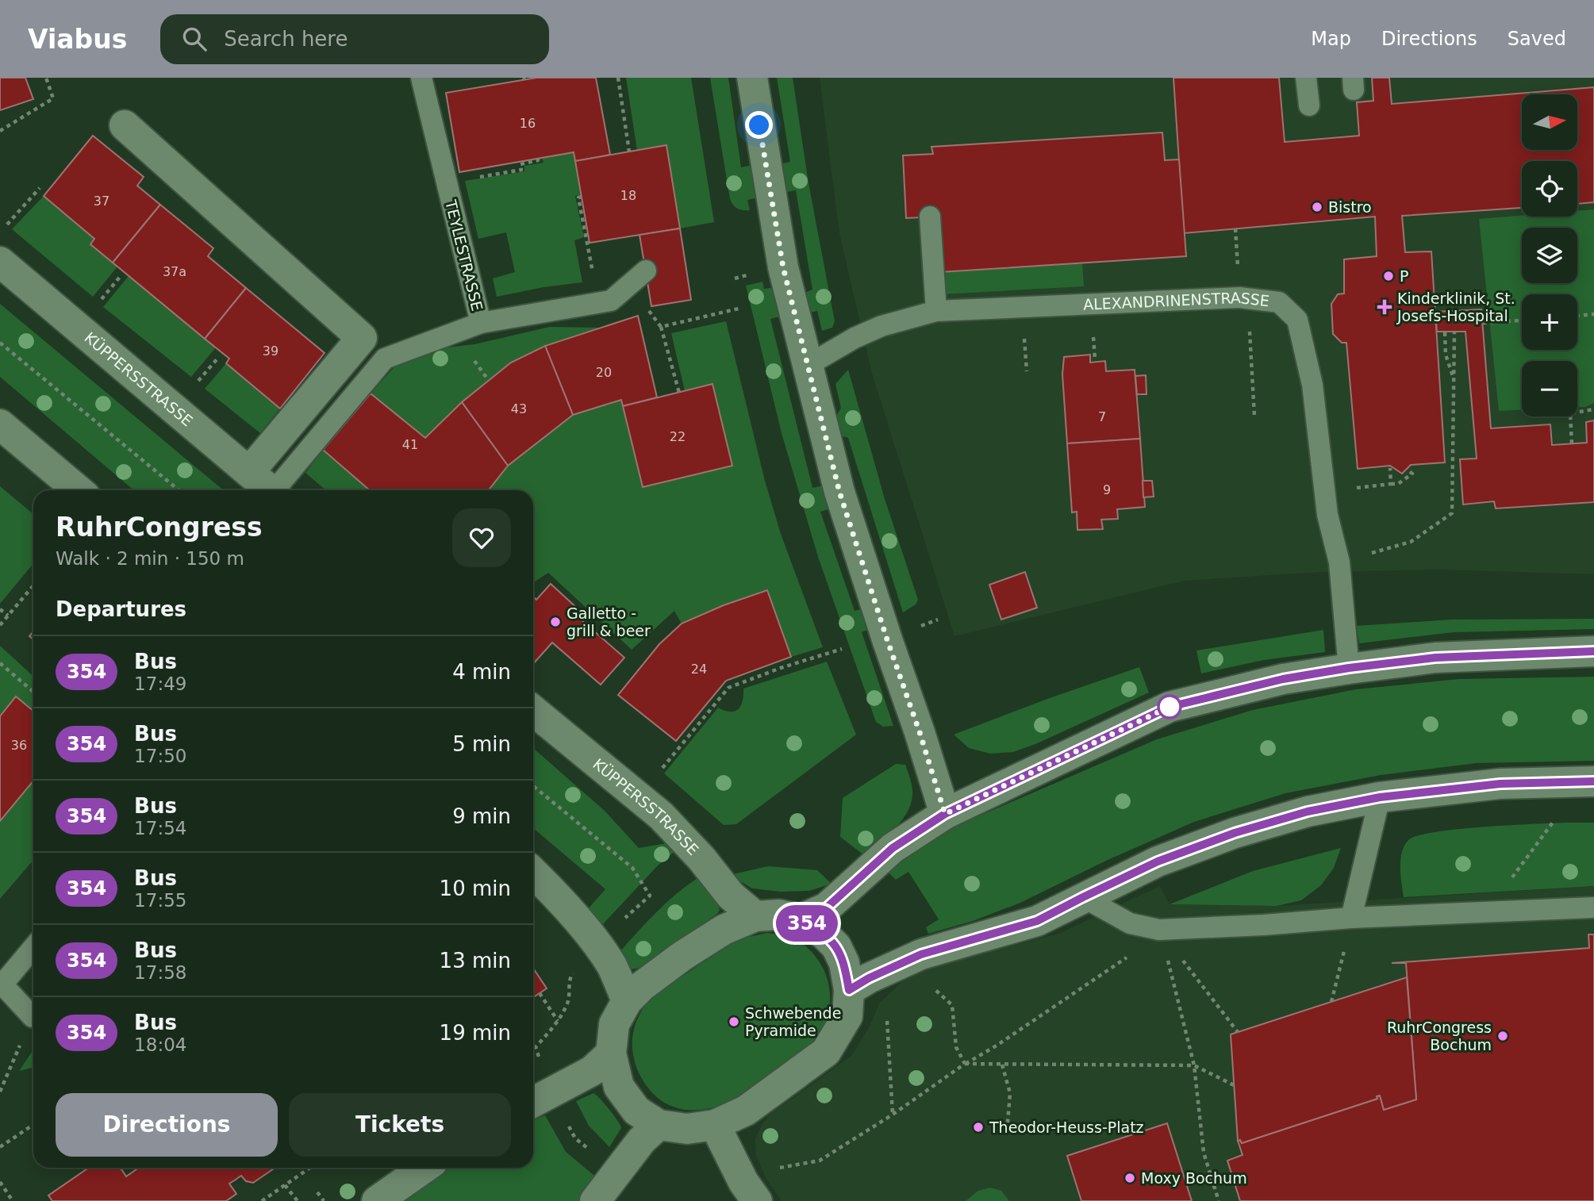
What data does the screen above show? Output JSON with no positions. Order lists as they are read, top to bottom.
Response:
{
  "streets": {
    "main road": ["KÜPPERSSTRASSE"],
    "lane": ["TEYLESTRASSE", "ALEXANDRINENSTRASSE"]
  },
  "places": {
    "other": [
      "Bistro",
      "P",
      "Galletto - grill & beer",
      "Schwebende Pyramide",
      "RuhrCongress Bochum",
      "Theodor-Heuss-Platz",
      "Moxy Bochum"
    ],
    "health": ["Kinderklinik, St. Josefs-Hospital"]
  },
  "lines": ["bus line 354"],
  "house_numbers": [
    "16",
    "18",
    "37",
    "37a",
    "39",
    "20",
    "43",
    "7",
    "22",
    "41",
    "9",
    "24",
    "36"
  ],
  "north": "right",
  "page": {
    "header": "Viabus",
    "search": "Search here",
    "nav": ["Map", "Directions", "Saved"],
    "on_map": "354",
    "map_buttons": ["+", "−"],
    "heading": [
      ["RuhrCongress", "Walk · 2 min · 150 m"],
      "Departures"
    ],
    "list": [
      {
        "mark": "354",
        "name": "Bus",
        "note": "17:49",
        "value": "4 min"
      },
      {
        "mark": "354",
        "name": "Bus",
        "note": "17:50",
        "value": "5 min"
      },
      {
        "mark": "354",
        "name": "Bus",
        "note": "17:54",
        "value": "9 min"
      },
      {
        "mark": "354",
        "name": "Bus",
        "note": "17:55",
        "value": "10 min"
      },
      {
        "mark": "354",
        "name": "Bus",
        "note": "17:58",
        "value": "13 min"
      },
      {
        "mark": "354",
        "name": "Bus",
        "note": "18:04",
        "value": "19 min"
      }
    ],
    "buttons": ["Directions", "Tickets"]
  }
}
